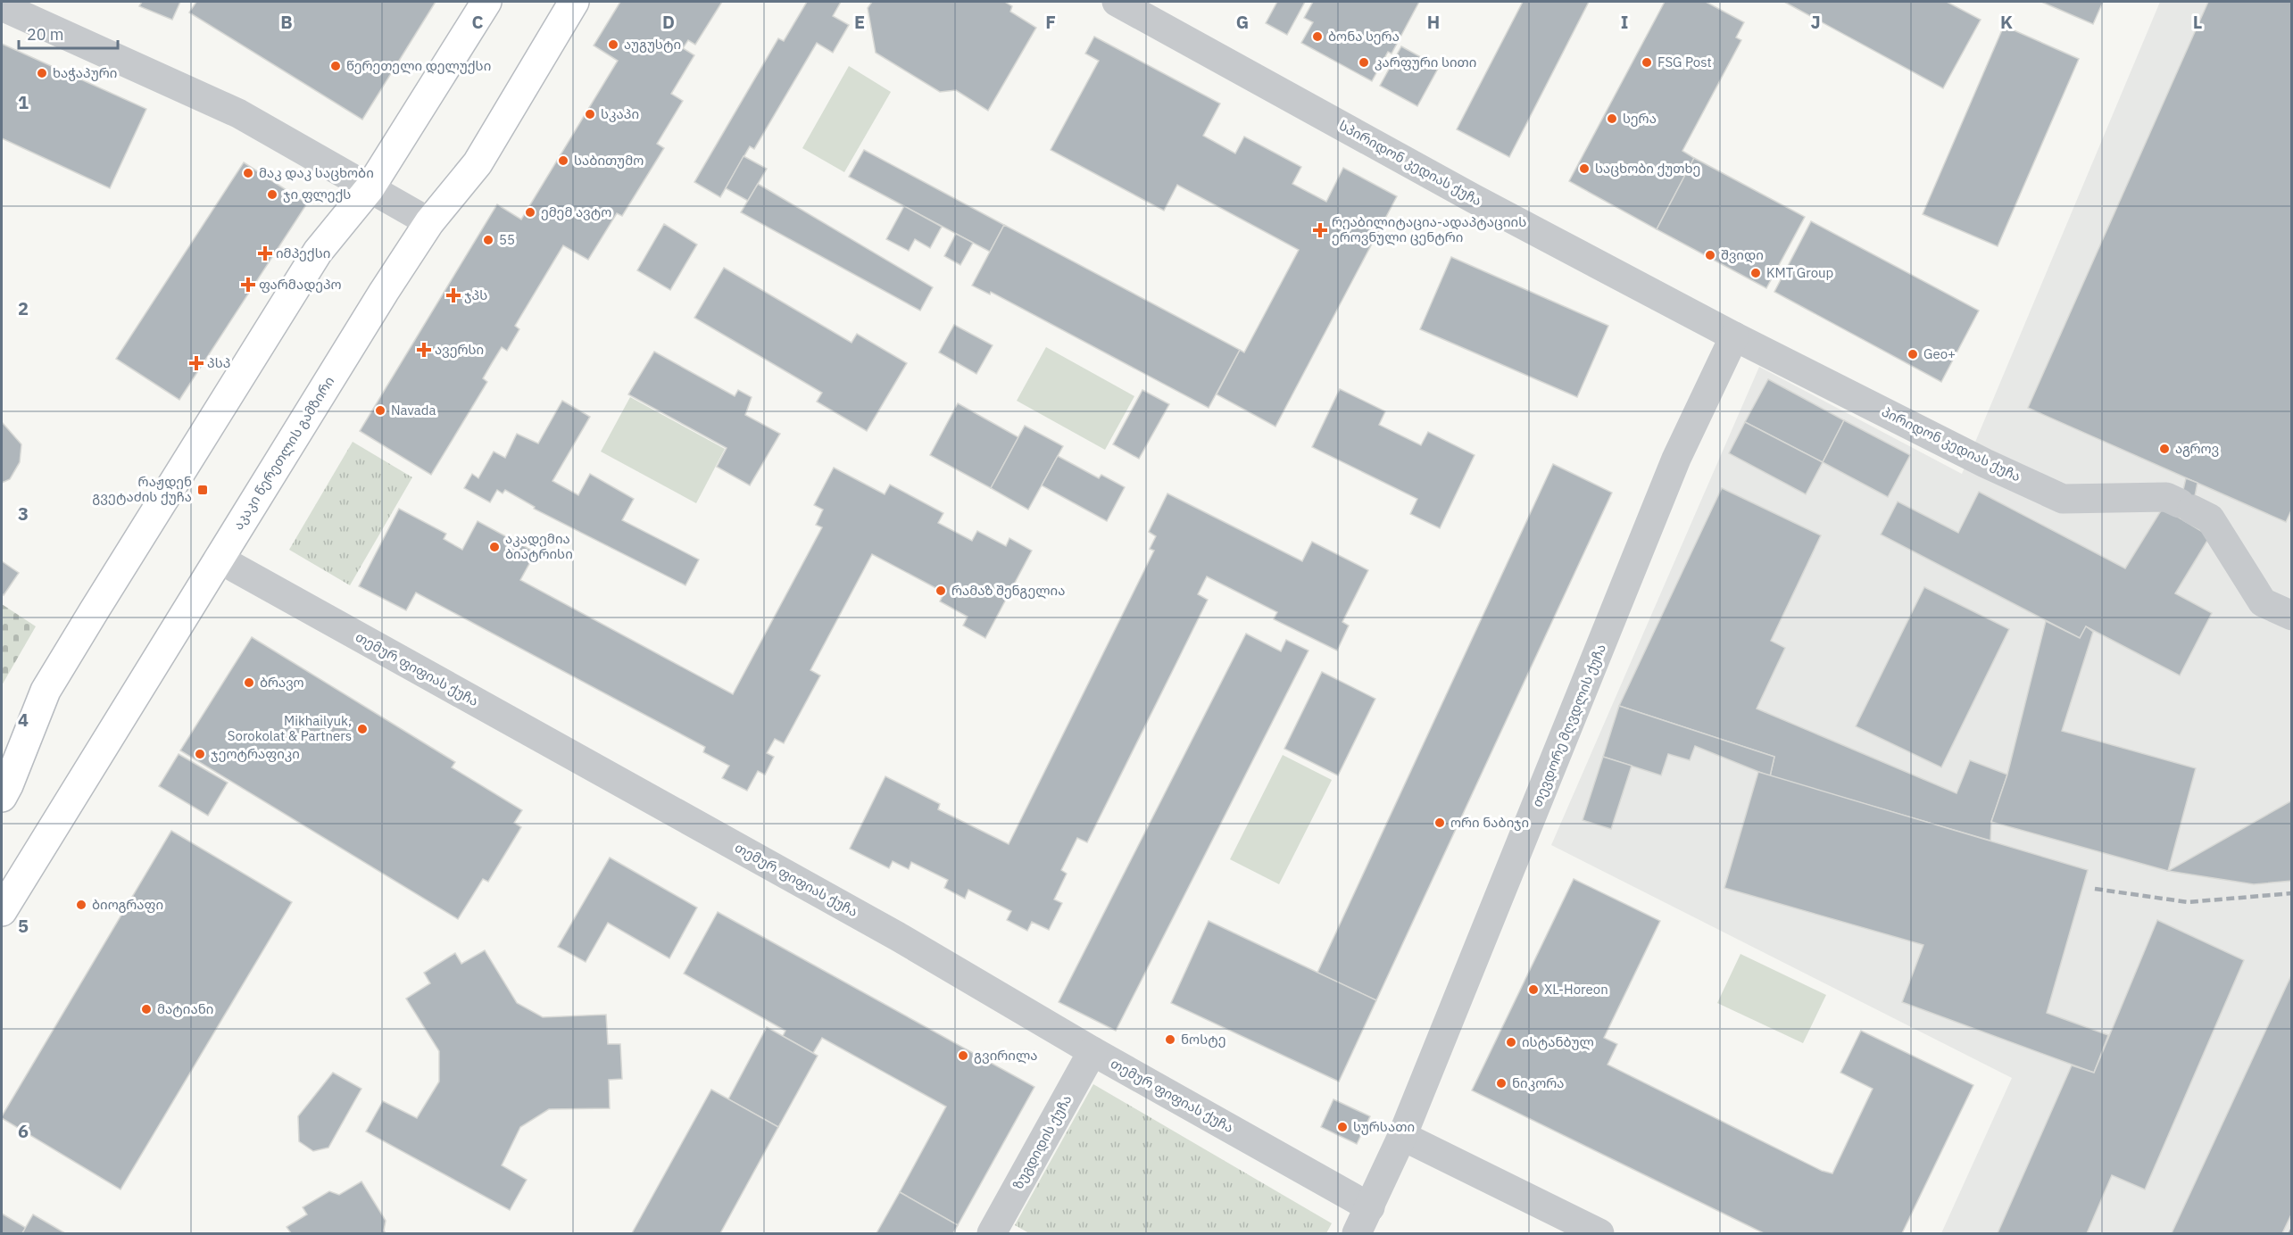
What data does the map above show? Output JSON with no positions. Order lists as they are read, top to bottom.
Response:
{
  "streets": {
    "main road": ["აკაკი წერეთლის გამზირი"],
    "street": [
      "სპირიდონ კედიას ქუჩა",
      "პირიდონ კედიას ქუჩა",
      "თემურ ფიფიას ქუჩა",
      "თევდორე მღვდლის ქუჩა",
      "ზუგდიდის ქუჩა"
    ]
  },
  "crossings": [
    ["სპირიდონ კედიას ქუჩა", "პირიდონ კედიას ქუჩა"],
    ["სპირიდონ კედიას ქუჩა", "თევდორე მღვდლის ქუჩა"],
    ["პირიდონ კედიას ქუჩა", "თევდორე მღვდლის ქუჩა"],
    ["აკაკი წერეთლის გამზირი", "თემურ ფიფიას ქუჩა"],
    ["თემურ ფიფიას ქუჩა", "თევდორე მღვდლის ქუჩა"],
    ["თემურ ფიფიას ქუჩა", "ზუგდიდის ქუჩა"]
  ],
  "places": {
    "other": [
      "ბონა სერა",
      "აუგუსტი",
      "კარფური სითი",
      "FSG Post",
      "წერეთელი დელუქსი",
      "ხაჭაპური",
      "სკაპი",
      "სერა",
      "საბითუმო",
      "საცხობი ქუთხე",
      "მაკ დაკ საცხობი",
      "ჯი ფლექს",
      "ემემ ავტო",
      "55",
      "შვიდი",
      "KMT Group",
      "Geo+",
      "Navada",
      "აგროვ",
      "აკადემია ბიატრისი",
      "რამაზ შენგელია",
      "ბრავო",
      "Mikhailyuk, Sorokolat & Partners",
      "ჯეოტრაფიკი",
      "ორი ნაბიჯი",
      "ბიოგრაფი",
      "XL-Horeon",
      "მატიანი",
      "ნოსტე",
      "ისტანბულ",
      "გვირილა",
      "ნიკორა",
      "სურსათი"
    ],
    "health": [
      "რეაბილიტაცია-ადაპტაციის ეროვნული ცენტრი",
      "იმპექსი",
      "ფარმადეპო",
      "ჯპს",
      "ავერსი",
      "პსპ"
    ],
    "transit": ["რაჟდენ გვეტაძის ქუჩა"]
  },
  "scale_bar": "20 m",
  "grid": {
    "columns": [
      "B",
      "C",
      "D",
      "E",
      "F",
      "G",
      "H",
      "I",
      "J",
      "K",
      "L"
    ],
    "rows": [
      "1",
      "2",
      "3",
      "4",
      "5",
      "6"
    ]
  }
}
